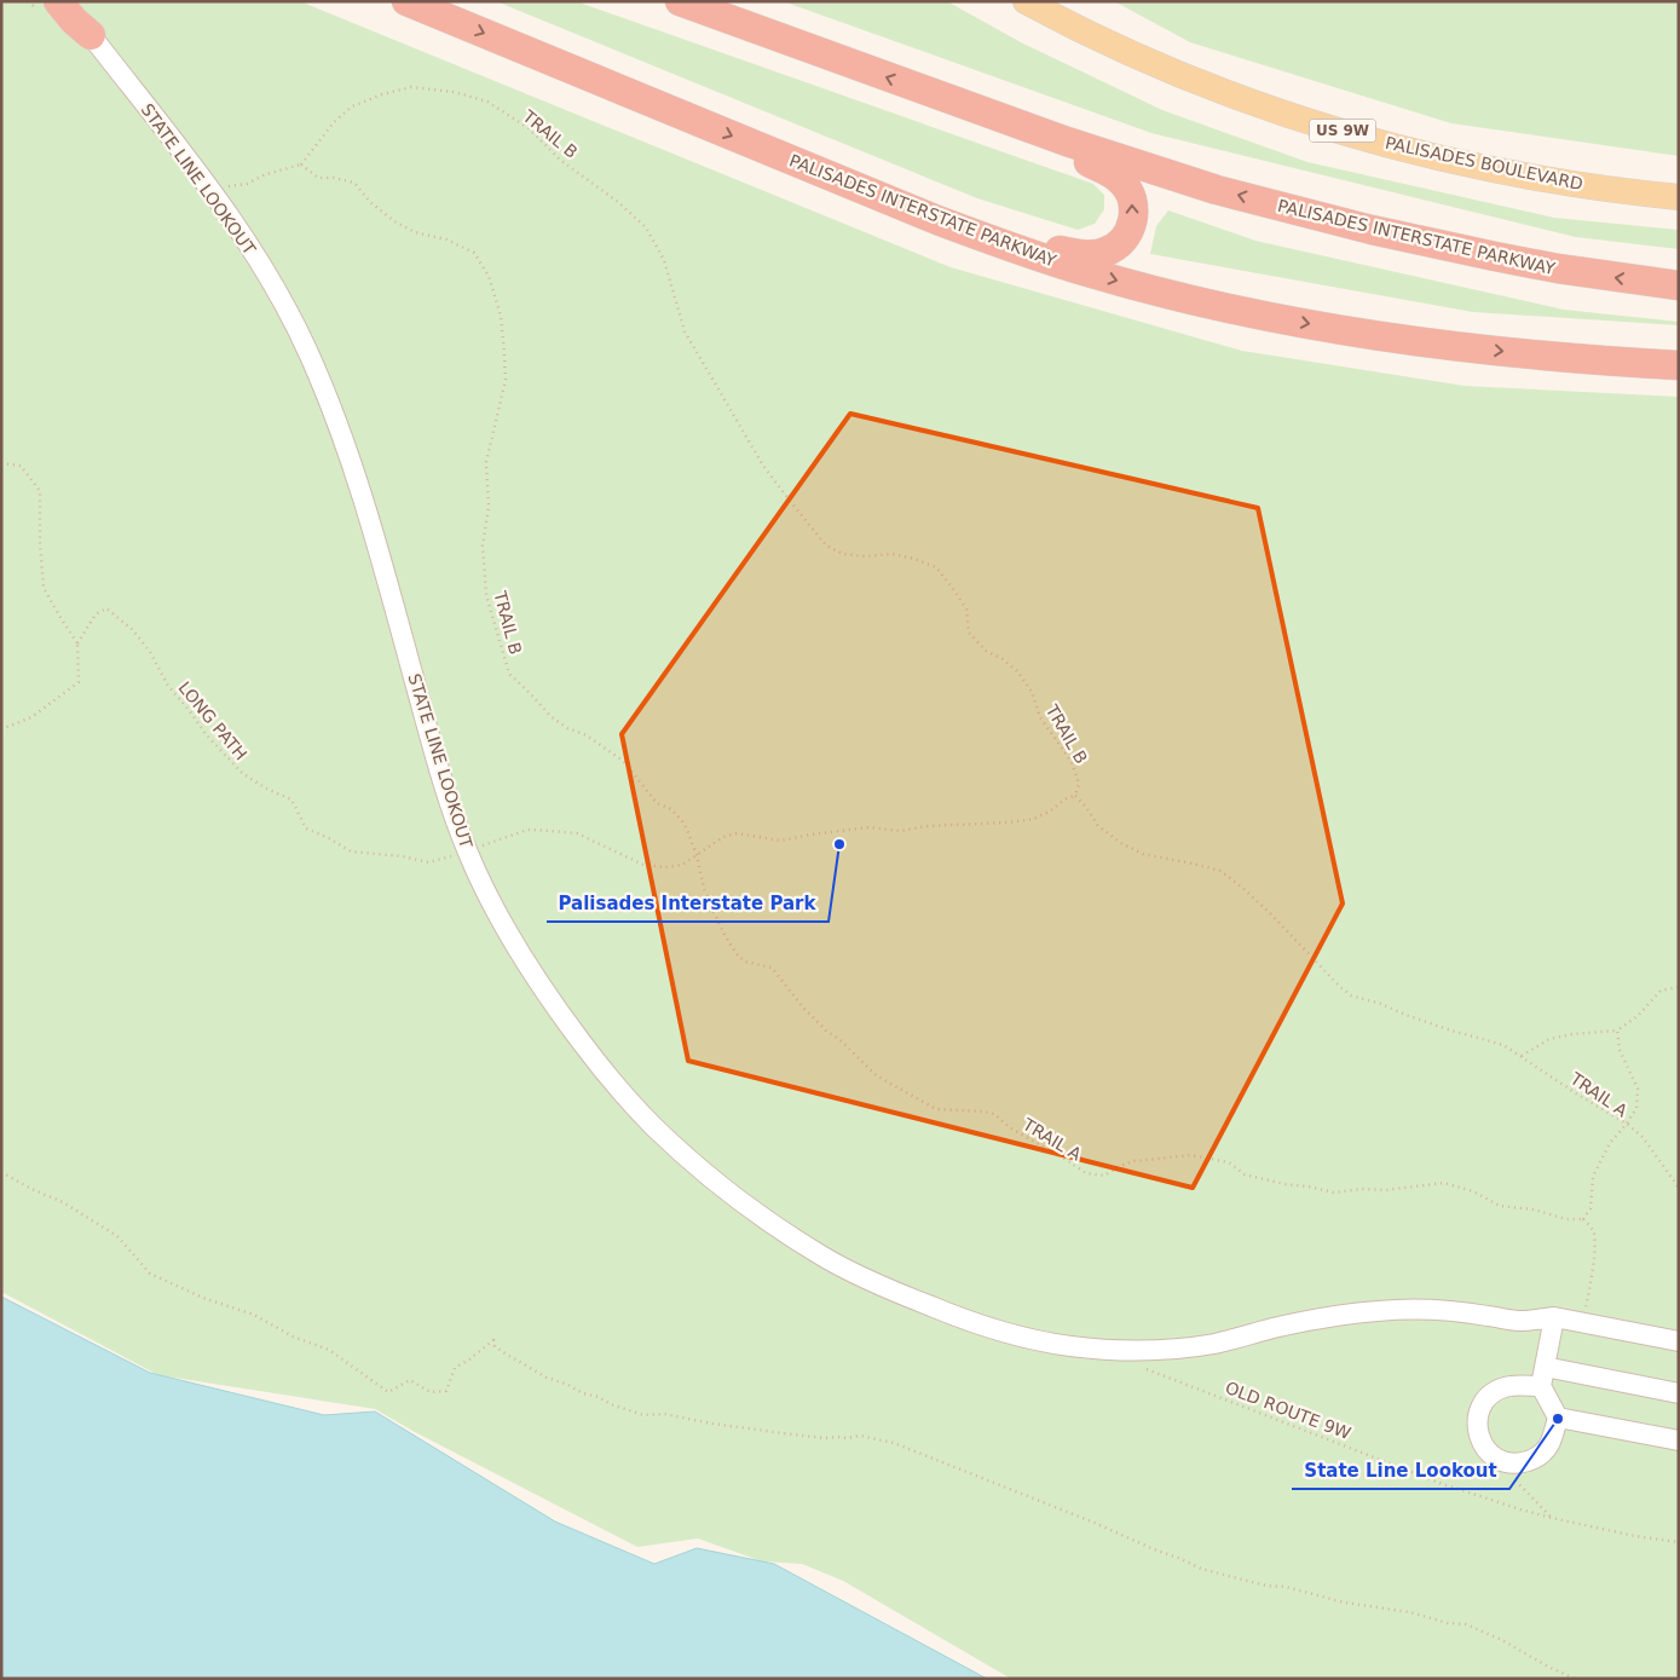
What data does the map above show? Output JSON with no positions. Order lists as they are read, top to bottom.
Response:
{
  "streets": {
    "highway": ["PALISADES INTERSTATE PARKWAY"],
    "main road": ["US 9W", "PALISADES BOULEVARD"],
    "street": ["STATE LINE LOOKOUT"],
    "path": [
      "TRAIL B",
      "LONG PATH",
      "TRAIL A",
      "OLD ROUTE 9W"
    ]
  },
  "crossings": [
    ["TRAIL B", "LONG PATH"],
    ["TRAIL B", "TRAIL A"],
    ["STATE LINE LOOKOUT", "LONG PATH"],
    ["LONG PATH", "TRAIL A"]
  ],
  "places": ["Palisades Interstate Park", "State Line Lookout"]
}
